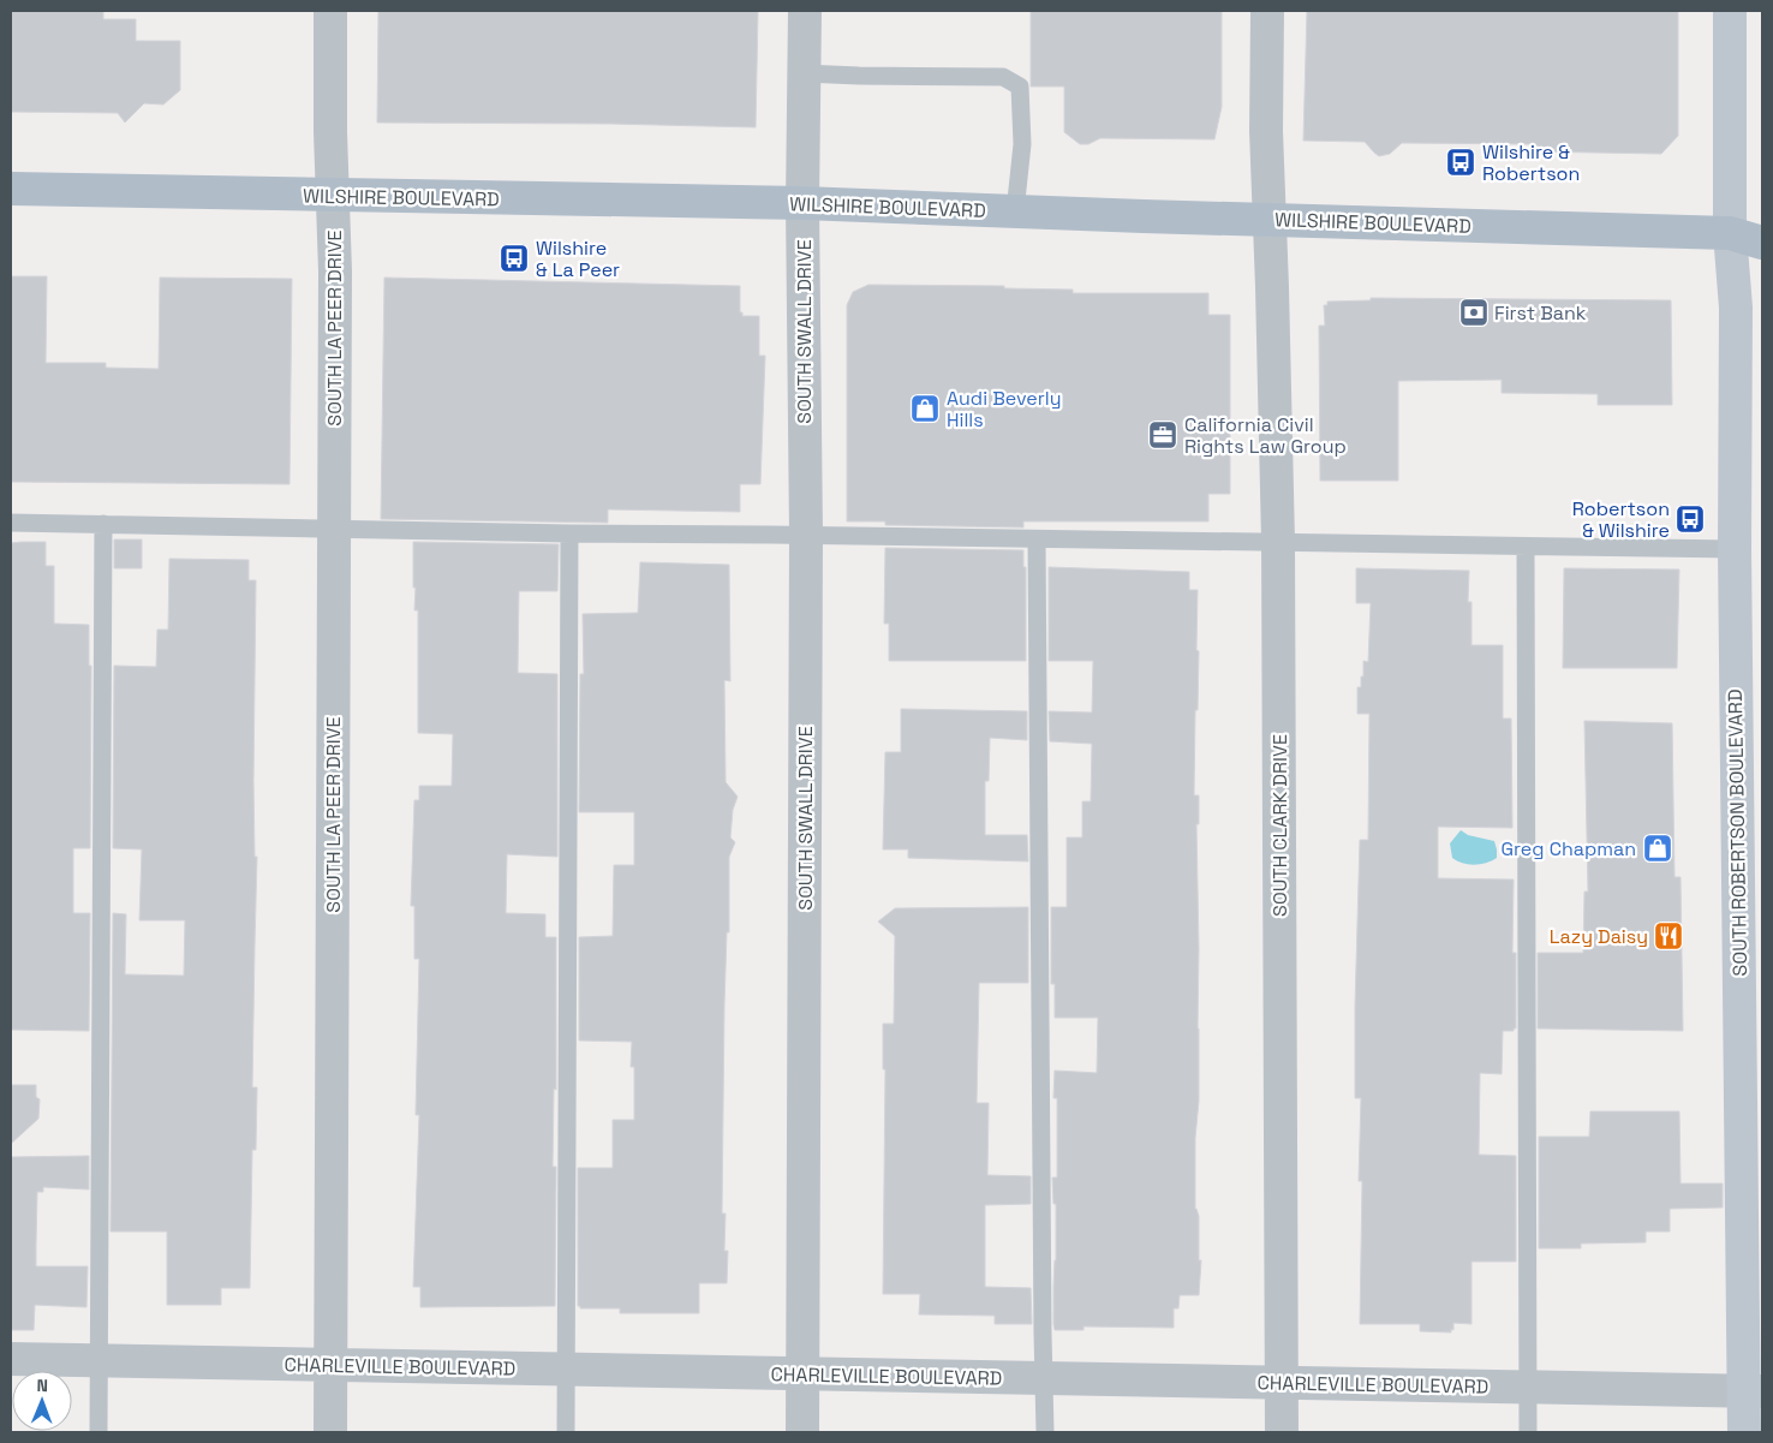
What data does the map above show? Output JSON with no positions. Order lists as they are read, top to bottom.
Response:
{
  "streets": {
    "main road": ["WILSHIRE BOULEVARD", "SOUTH ROBERTSON BOULEVARD"],
    "street": [
      "SOUTH LA PEER DRIVE",
      "SOUTH SWALL DRIVE",
      "SOUTH CLARK DRIVE",
      "CHARLEVILLE BOULEVARD"
    ]
  },
  "crossings": [
    ["WILSHIRE BOULEVARD", "SOUTH LA PEER DRIVE"],
    ["WILSHIRE BOULEVARD", "SOUTH SWALL DRIVE"],
    ["WILSHIRE BOULEVARD", "SOUTH CLARK DRIVE"],
    ["WILSHIRE BOULEVARD", "SOUTH ROBERTSON BOULEVARD"],
    ["SOUTH LA PEER DRIVE", "CHARLEVILLE BOULEVARD"],
    ["SOUTH SWALL DRIVE", "CHARLEVILLE BOULEVARD"],
    ["SOUTH CLARK DRIVE", "CHARLEVILLE BOULEVARD"],
    ["SOUTH ROBERTSON BOULEVARD", "CHARLEVILLE BOULEVARD"]
  ],
  "places": {
    "bus stop": ["Wilshire & Robertson", "Wilshire & La Peer", "Robertson & Wilshire"],
    "bank": ["First Bank"],
    "shop": ["Audi Beverly Hills", "Greg Chapman"],
    "office": ["California Civil Rights Law Group"],
    "restaurant": ["Lazy Daisy"]
  },
  "north": "top"
}
